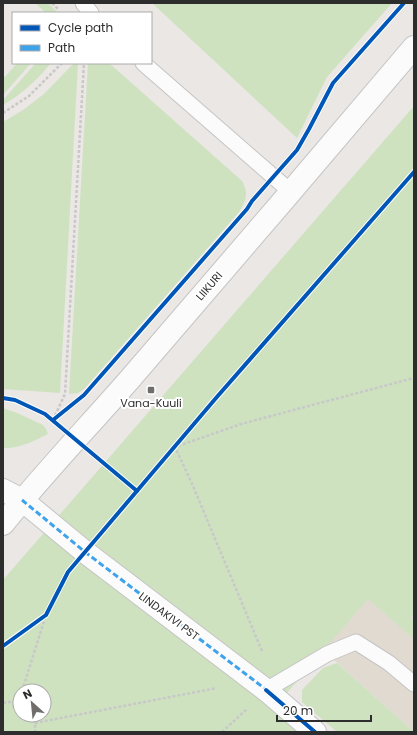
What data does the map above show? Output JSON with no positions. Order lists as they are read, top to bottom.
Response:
{
  "streets": {
    "street": ["LIIKURI", "LINDAKIVI PST"]
  },
  "crossings": [
    ["LIIKURI", "LINDAKIVI PST"]
  ],
  "places": {
    "transit": ["Vana-Kuuli"]
  },
  "legend": ["Cycle path", "Path"],
  "scale_bar": "20 m",
  "north": "top left"
}
